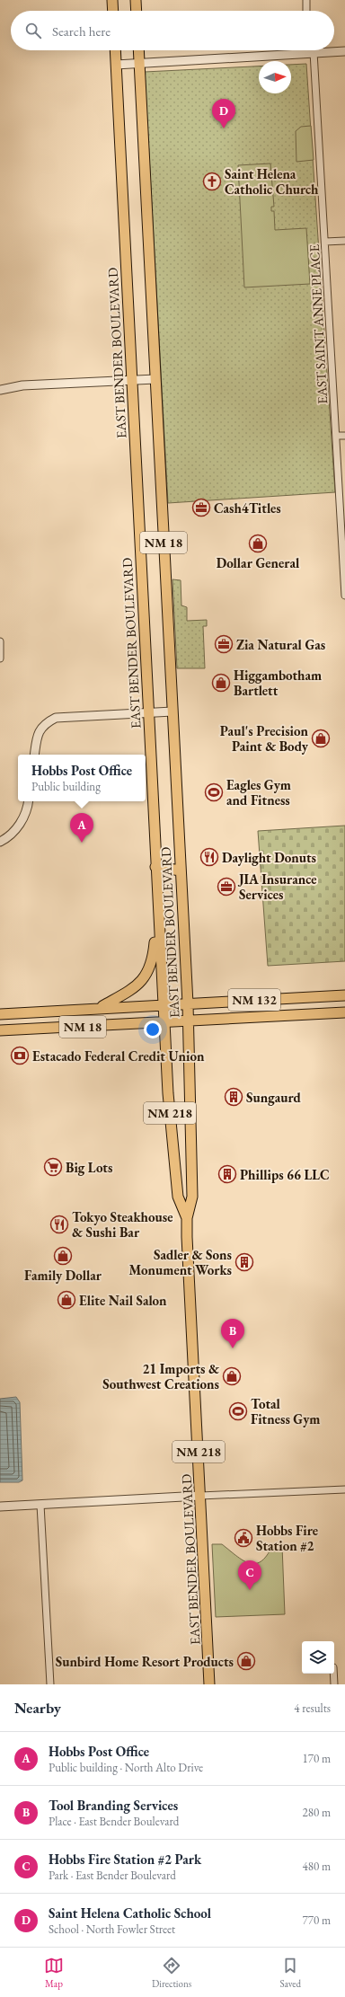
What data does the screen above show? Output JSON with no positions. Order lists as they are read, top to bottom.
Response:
{
  "streets": {
    "main road": [
      "EAST BENDER BOULEVARD",
      "NM 18",
      "NM 132",
      "NM 218"
    ],
    "street": ["EAST SAINT ANNE PLACE"]
  },
  "crossings": [
    ["EAST BENDER BOULEVARD", "NM 18"],
    ["EAST BENDER BOULEVARD", "NM 132"],
    ["NM 18", "NM 132"]
  ],
  "places": {
    "church": ["Saint Helena Catholic Church"],
    "office": ["Cash4Titles", "Zia Natural Gas", "JIA Insurance Services"],
    "shop": [
      "Dollar General",
      "Higgambotham Bartlett",
      "Paul's Precision Paint & Body",
      "Family Dollar",
      "Elite Nail Salon",
      "21 Imports & Southwest Creations",
      "Sunbird Home Resort Products"
    ],
    "sports": ["Eagles Gym and Fitness", "Total Fitness Gym"],
    "restaurant": ["Daylight Donuts", "Tokyo Steakhouse & Sushi Bar"],
    "bank": ["Estacado Federal Credit Union"],
    "building": ["Sungaurd", "Phillips 66 LLC", "Sadler & Sons Monument Works"],
    "supermarket": ["Big Lots"],
    "public building": ["Hobbs Fire Station #2"]
  },
  "north": "right",
  "page": {
    "search": "Search here",
    "pins": [
      "D",
      "A",
      "B",
      "C"
    ],
    "popup": ["Hobbs Post Office", "Public building"],
    "heading": ["Nearby", "4 results"],
    "list": [
      {
        "mark": "A",
        "name": "Hobbs Post Office",
        "note": "Public building · North Alto Drive",
        "value": "170 m"
      },
      {
        "mark": "B",
        "name": "Tool Branding Services",
        "note": "Place · East Bender Boulevard",
        "value": "280 m"
      },
      {
        "mark": "C",
        "name": "Hobbs Fire Station #2 Park",
        "note": "Park · East Bender Boulevard",
        "value": "480 m"
      },
      {
        "mark": "D",
        "name": "Saint Helena Catholic School",
        "note": "School · North Fowler Street",
        "value": "770 m"
      }
    ],
    "nav": ["Map", "Directions", "Saved"]
  }
}
